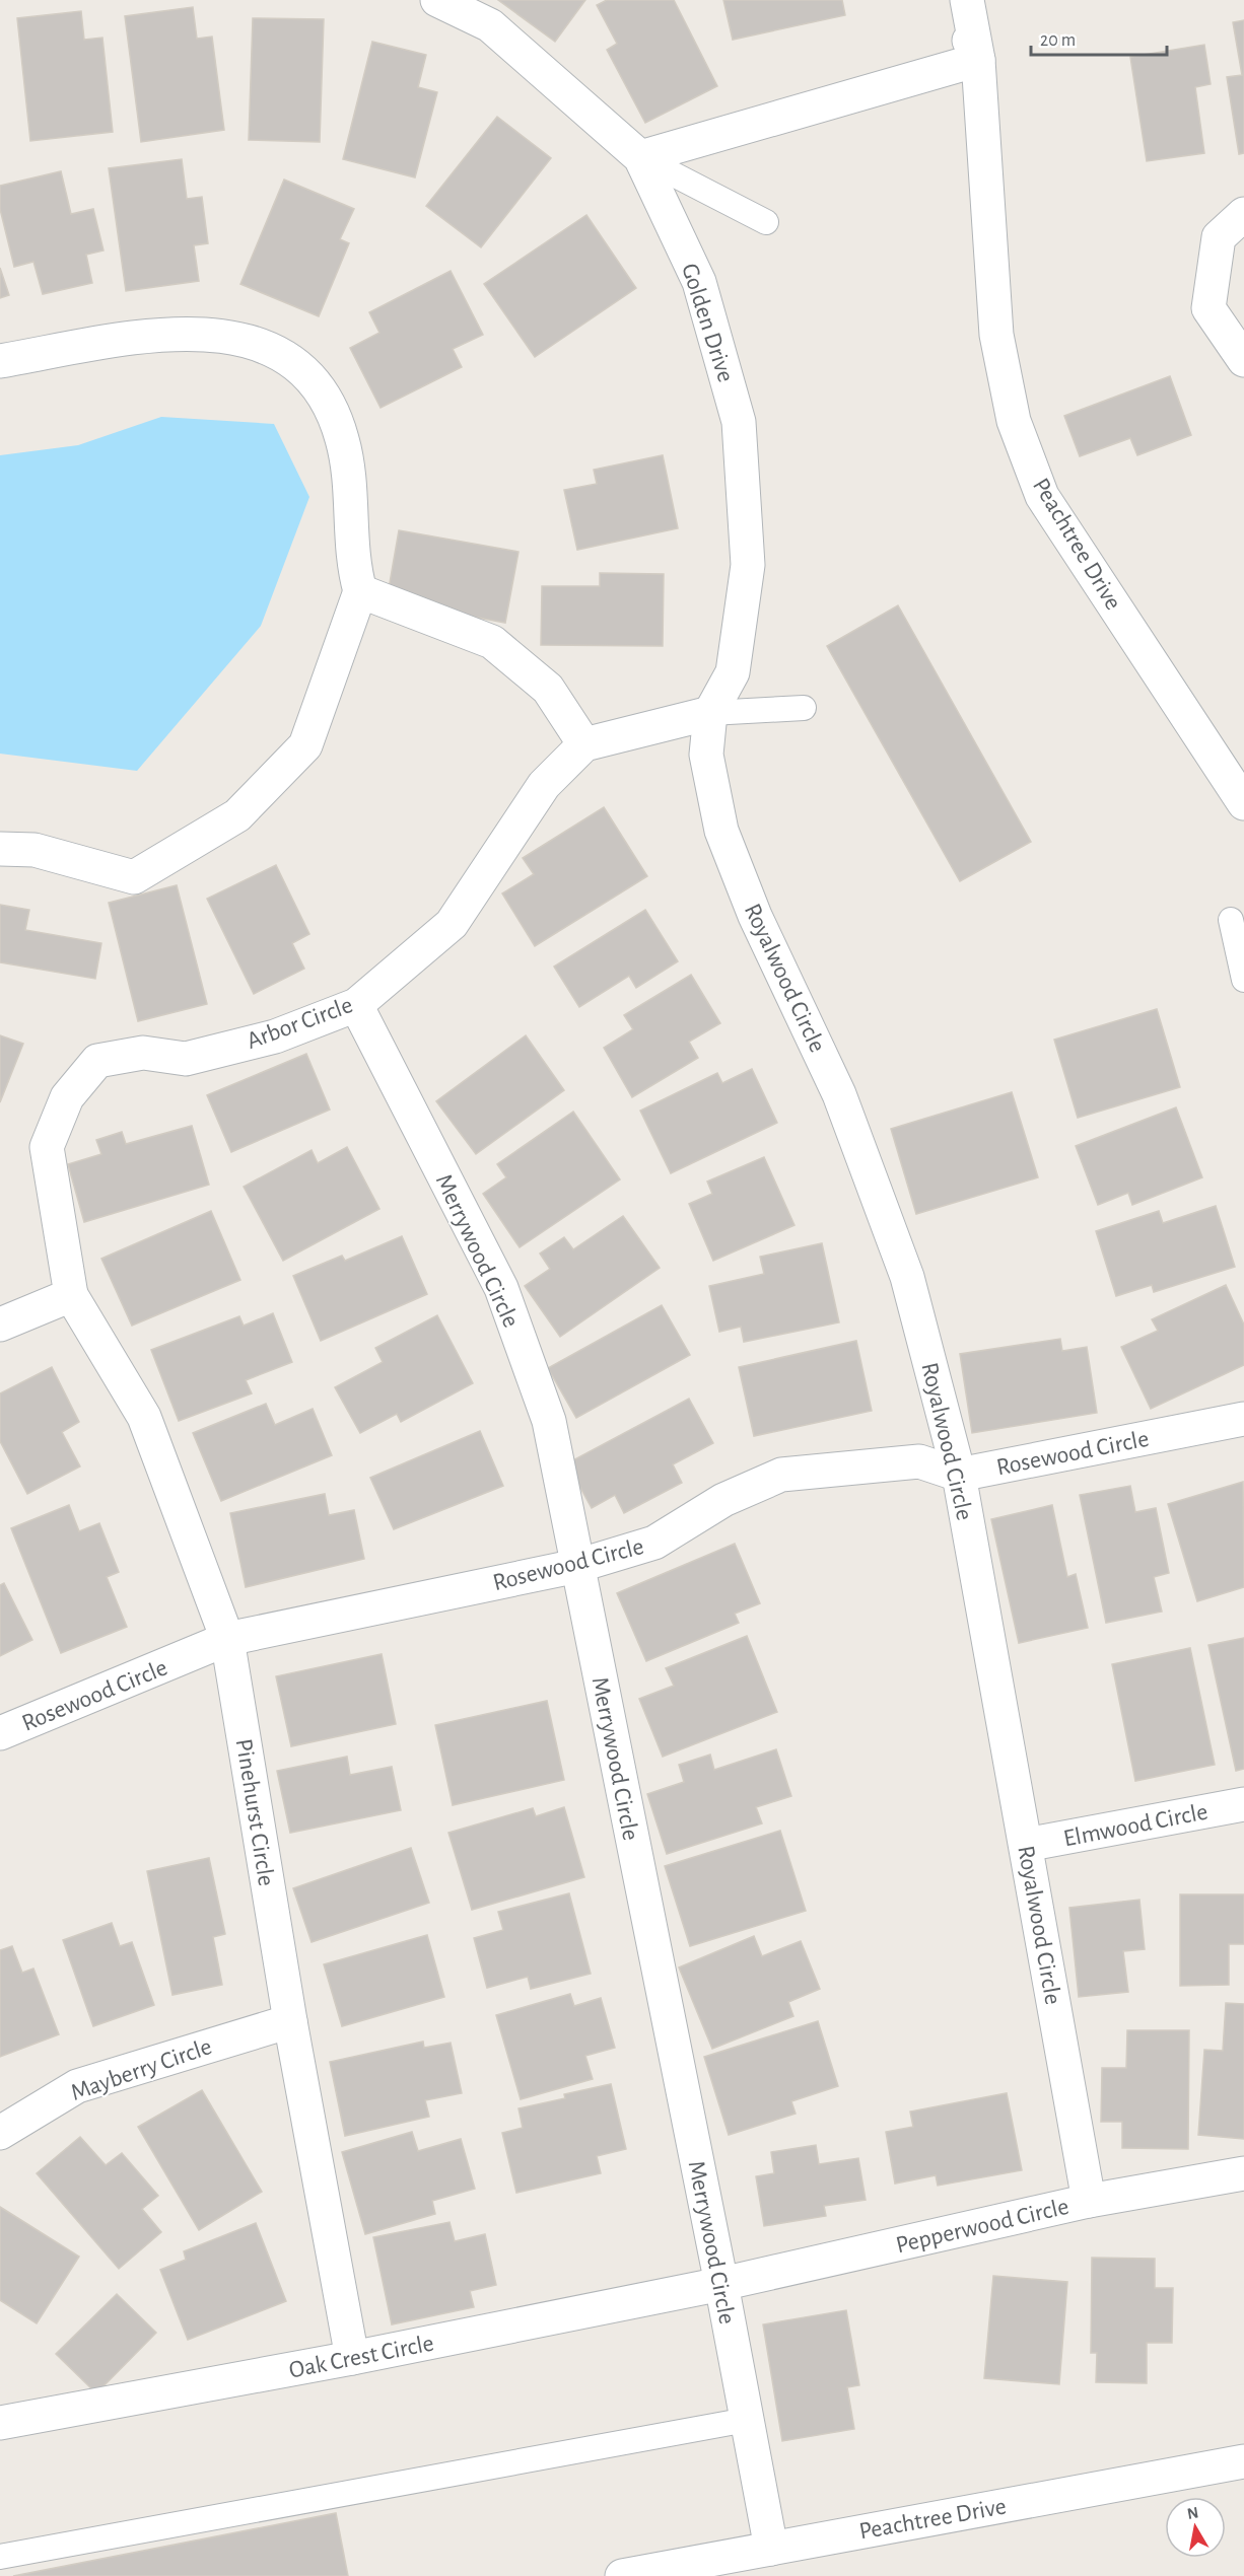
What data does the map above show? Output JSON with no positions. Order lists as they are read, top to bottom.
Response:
{
  "streets": {
    "street": [
      "Golden Drive",
      "Peachtree Drive",
      "Royalwood Circle",
      "Arbor Circle",
      "Merrywood Circle",
      "Rosewood Circle",
      "Pinehurst Circle",
      "Elmwood Circle",
      "Mayberry Circle",
      "Pepperwood Circle",
      "Oak Crest Circle"
    ]
  },
  "crossings": [
    ["Golden Drive", "Royalwood Circle"],
    ["Peachtree Drive", "Merrywood Circle"],
    ["Royalwood Circle", "Rosewood Circle"],
    ["Royalwood Circle", "Elmwood Circle"],
    ["Royalwood Circle", "Pepperwood Circle"],
    ["Arbor Circle", "Merrywood Circle"],
    ["Arbor Circle", "Pinehurst Circle"],
    ["Merrywood Circle", "Rosewood Circle"],
    ["Merrywood Circle", "Pepperwood Circle"],
    ["Merrywood Circle", "Oak Crest Circle"],
    ["Rosewood Circle", "Pinehurst Circle"],
    ["Pinehurst Circle", "Mayberry Circle"],
    ["Pinehurst Circle", "Oak Crest Circle"],
    ["Pepperwood Circle", "Oak Crest Circle"]
  ],
  "scale_bar": "20 m",
  "north": "top"
}
